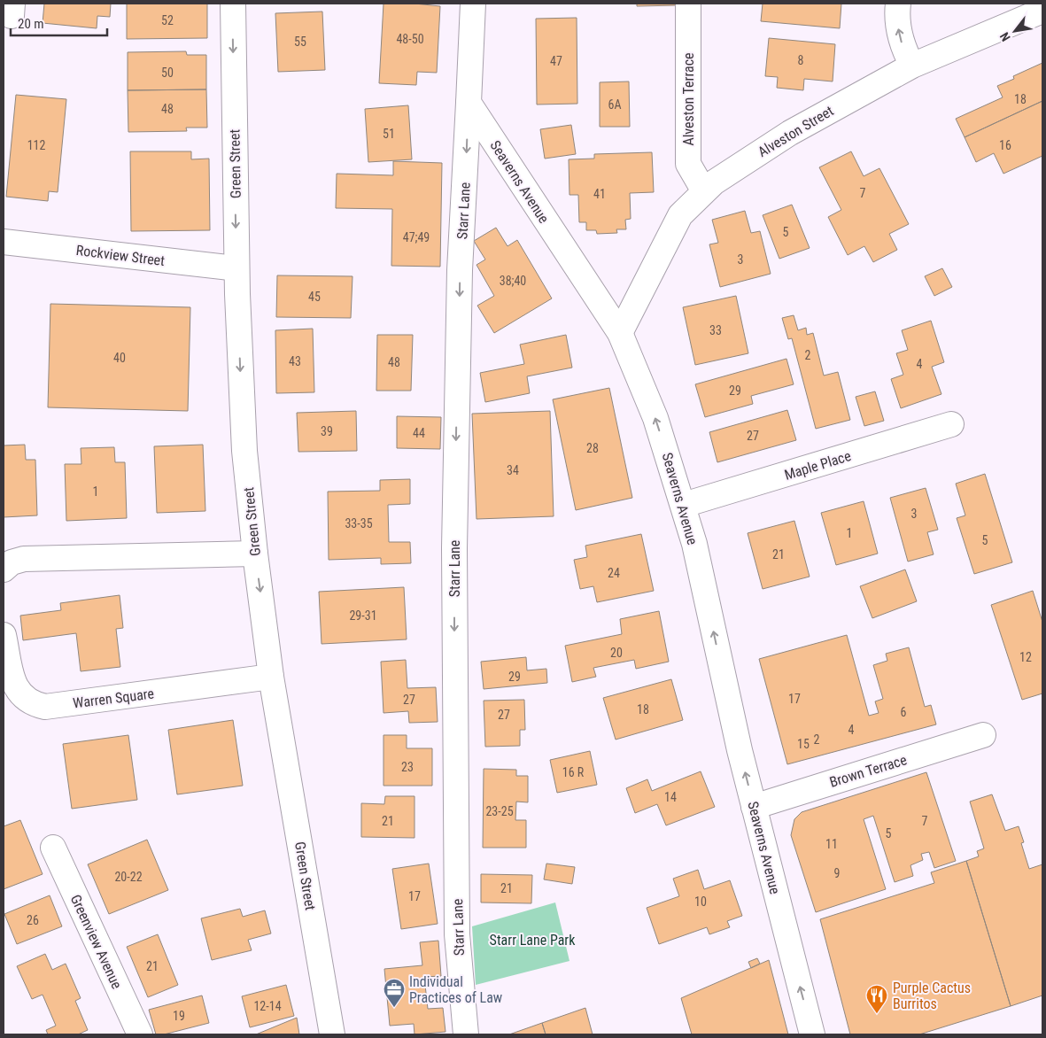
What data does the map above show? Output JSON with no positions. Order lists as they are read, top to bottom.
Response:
{
  "streets": {
    "street": [
      "Alveston Terrace",
      "Alveston Street",
      "Green Street",
      "Seaverns Avenue",
      "Starr Lane",
      "Rockview Street",
      "Maple Place",
      "Warren Square",
      "Brown Terrace",
      "Greenview Avenue"
    ]
  },
  "crossings": [
    ["Alveston Terrace", "Alveston Street"],
    ["Alveston Street", "Seaverns Avenue"],
    ["Green Street", "Rockview Street"],
    ["Green Street", "Warren Square"],
    ["Seaverns Avenue", "Starr Lane"],
    ["Seaverns Avenue", "Maple Place"],
    ["Seaverns Avenue", "Brown Terrace"]
  ],
  "one_way": ["Green Street", "Seaverns Avenue", "Starr Lane"],
  "parks": ["Starr Lane Park"],
  "places": {
    "office": ["Individual Practices of Law"],
    "restaurant": ["Purple Cactus Burritos"]
  },
  "house_numbers": [
    "52",
    "48-50",
    "55",
    "8",
    "47",
    "50",
    "18",
    "6A",
    "48",
    "51",
    "112",
    "16",
    "7",
    "41",
    "5",
    "47;49",
    "3",
    "38;40",
    "45",
    "33",
    "2",
    "40",
    "43",
    "48",
    "4",
    "29",
    "39",
    "44",
    "27",
    "28",
    "34",
    "1",
    "3",
    "33-35",
    "1",
    "5",
    "21",
    "24",
    "29-31",
    "20",
    "12",
    "29",
    "17",
    "27",
    "18",
    "6",
    "27",
    "4",
    "2",
    "15",
    "23",
    "16 R",
    "14",
    "23-25",
    "21",
    "7",
    "5",
    "11",
    "9",
    "20-22",
    "21",
    "17",
    "10",
    "26",
    "21",
    "12-14",
    "19"
  ],
  "scale_bar": "20 m",
  "north": "bottom left"
}
